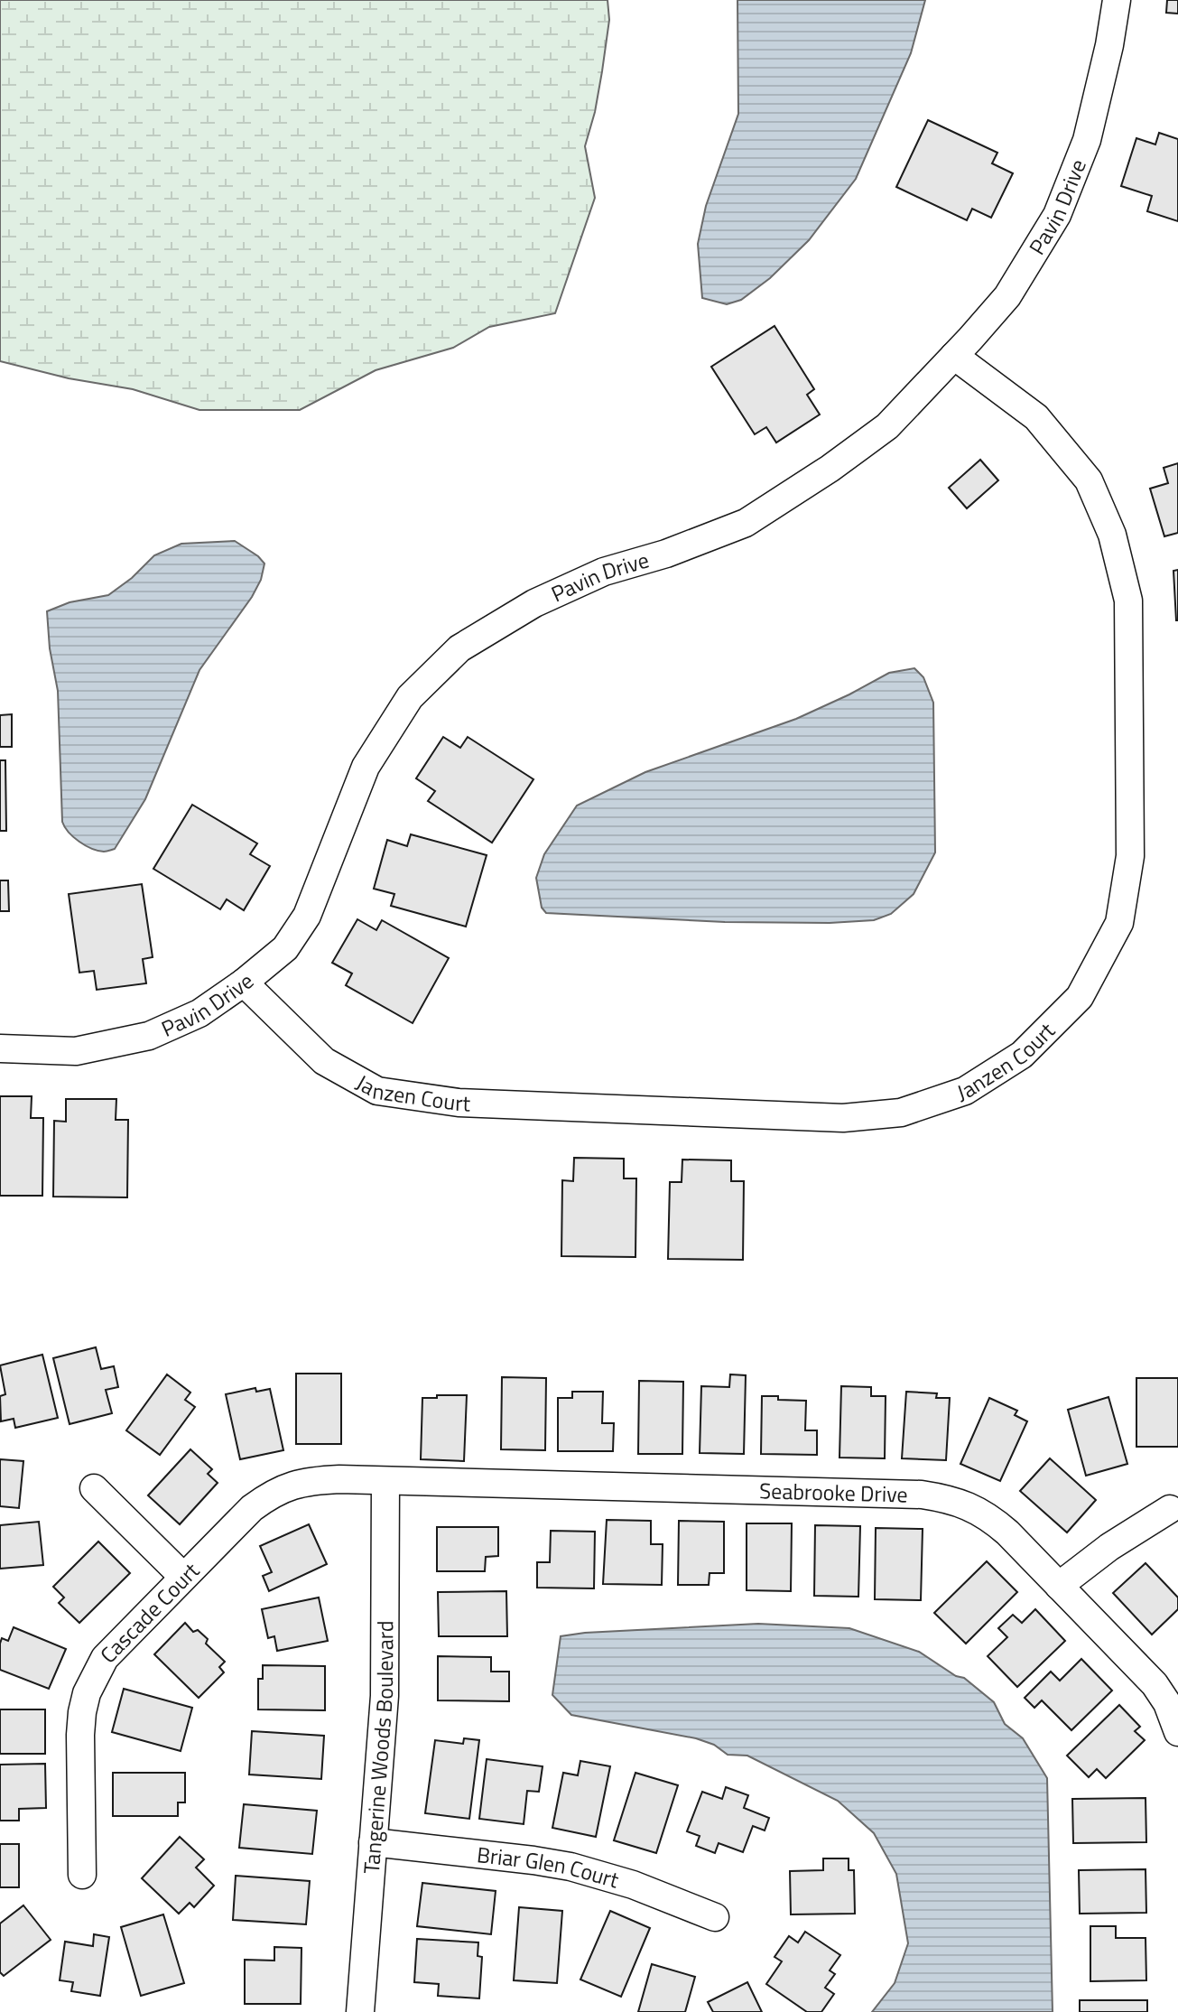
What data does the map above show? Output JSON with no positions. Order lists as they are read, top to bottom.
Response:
{
  "streets": {
    "street": [
      "Pavin Drive",
      "Janzen Court",
      "Seabrooke Drive",
      "Cascade Court",
      "Tangerine Woods Boulevard",
      "Briar Glen Court"
    ]
  },
  "crossings": [
    ["Pavin Drive", "Janzen Court"],
    ["Seabrooke Drive", "Cascade Court"],
    ["Seabrooke Drive", "Tangerine Woods Boulevard"],
    ["Cascade Court", "Tangerine Woods Boulevard"],
    ["Tangerine Woods Boulevard", "Briar Glen Court"]
  ]
}
